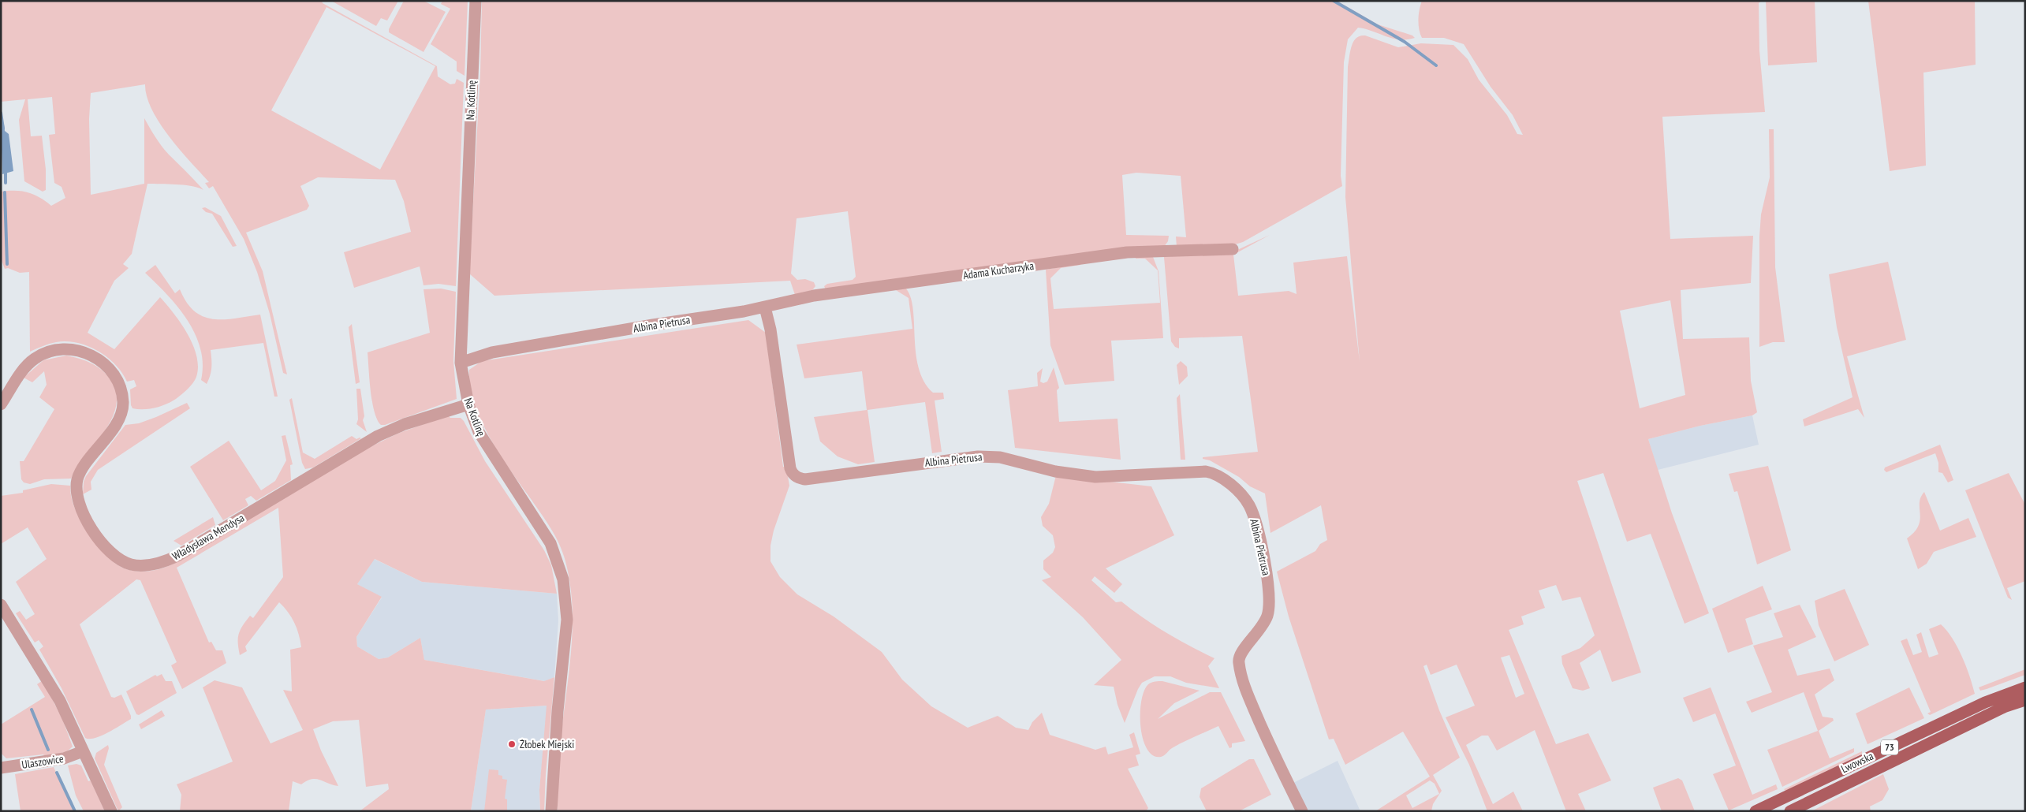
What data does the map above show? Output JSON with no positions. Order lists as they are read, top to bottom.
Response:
{
  "streets": {
    "main road": ["73", "Lwowska"],
    "street": [
      "Na Kotlinę",
      "Adama Kucharzyka",
      "Albina Pietrusa",
      "Władysława Mendysa",
      "Ulaszowice"
    ]
  },
  "crossings": [
    ["Na Kotlinę", "Albina Pietrusa"],
    ["Na Kotlinę", "Władysława Mendysa"],
    ["Adama Kucharzyka", "Albina Pietrusa"]
  ],
  "places": ["Żłobek Miejski"]
}
